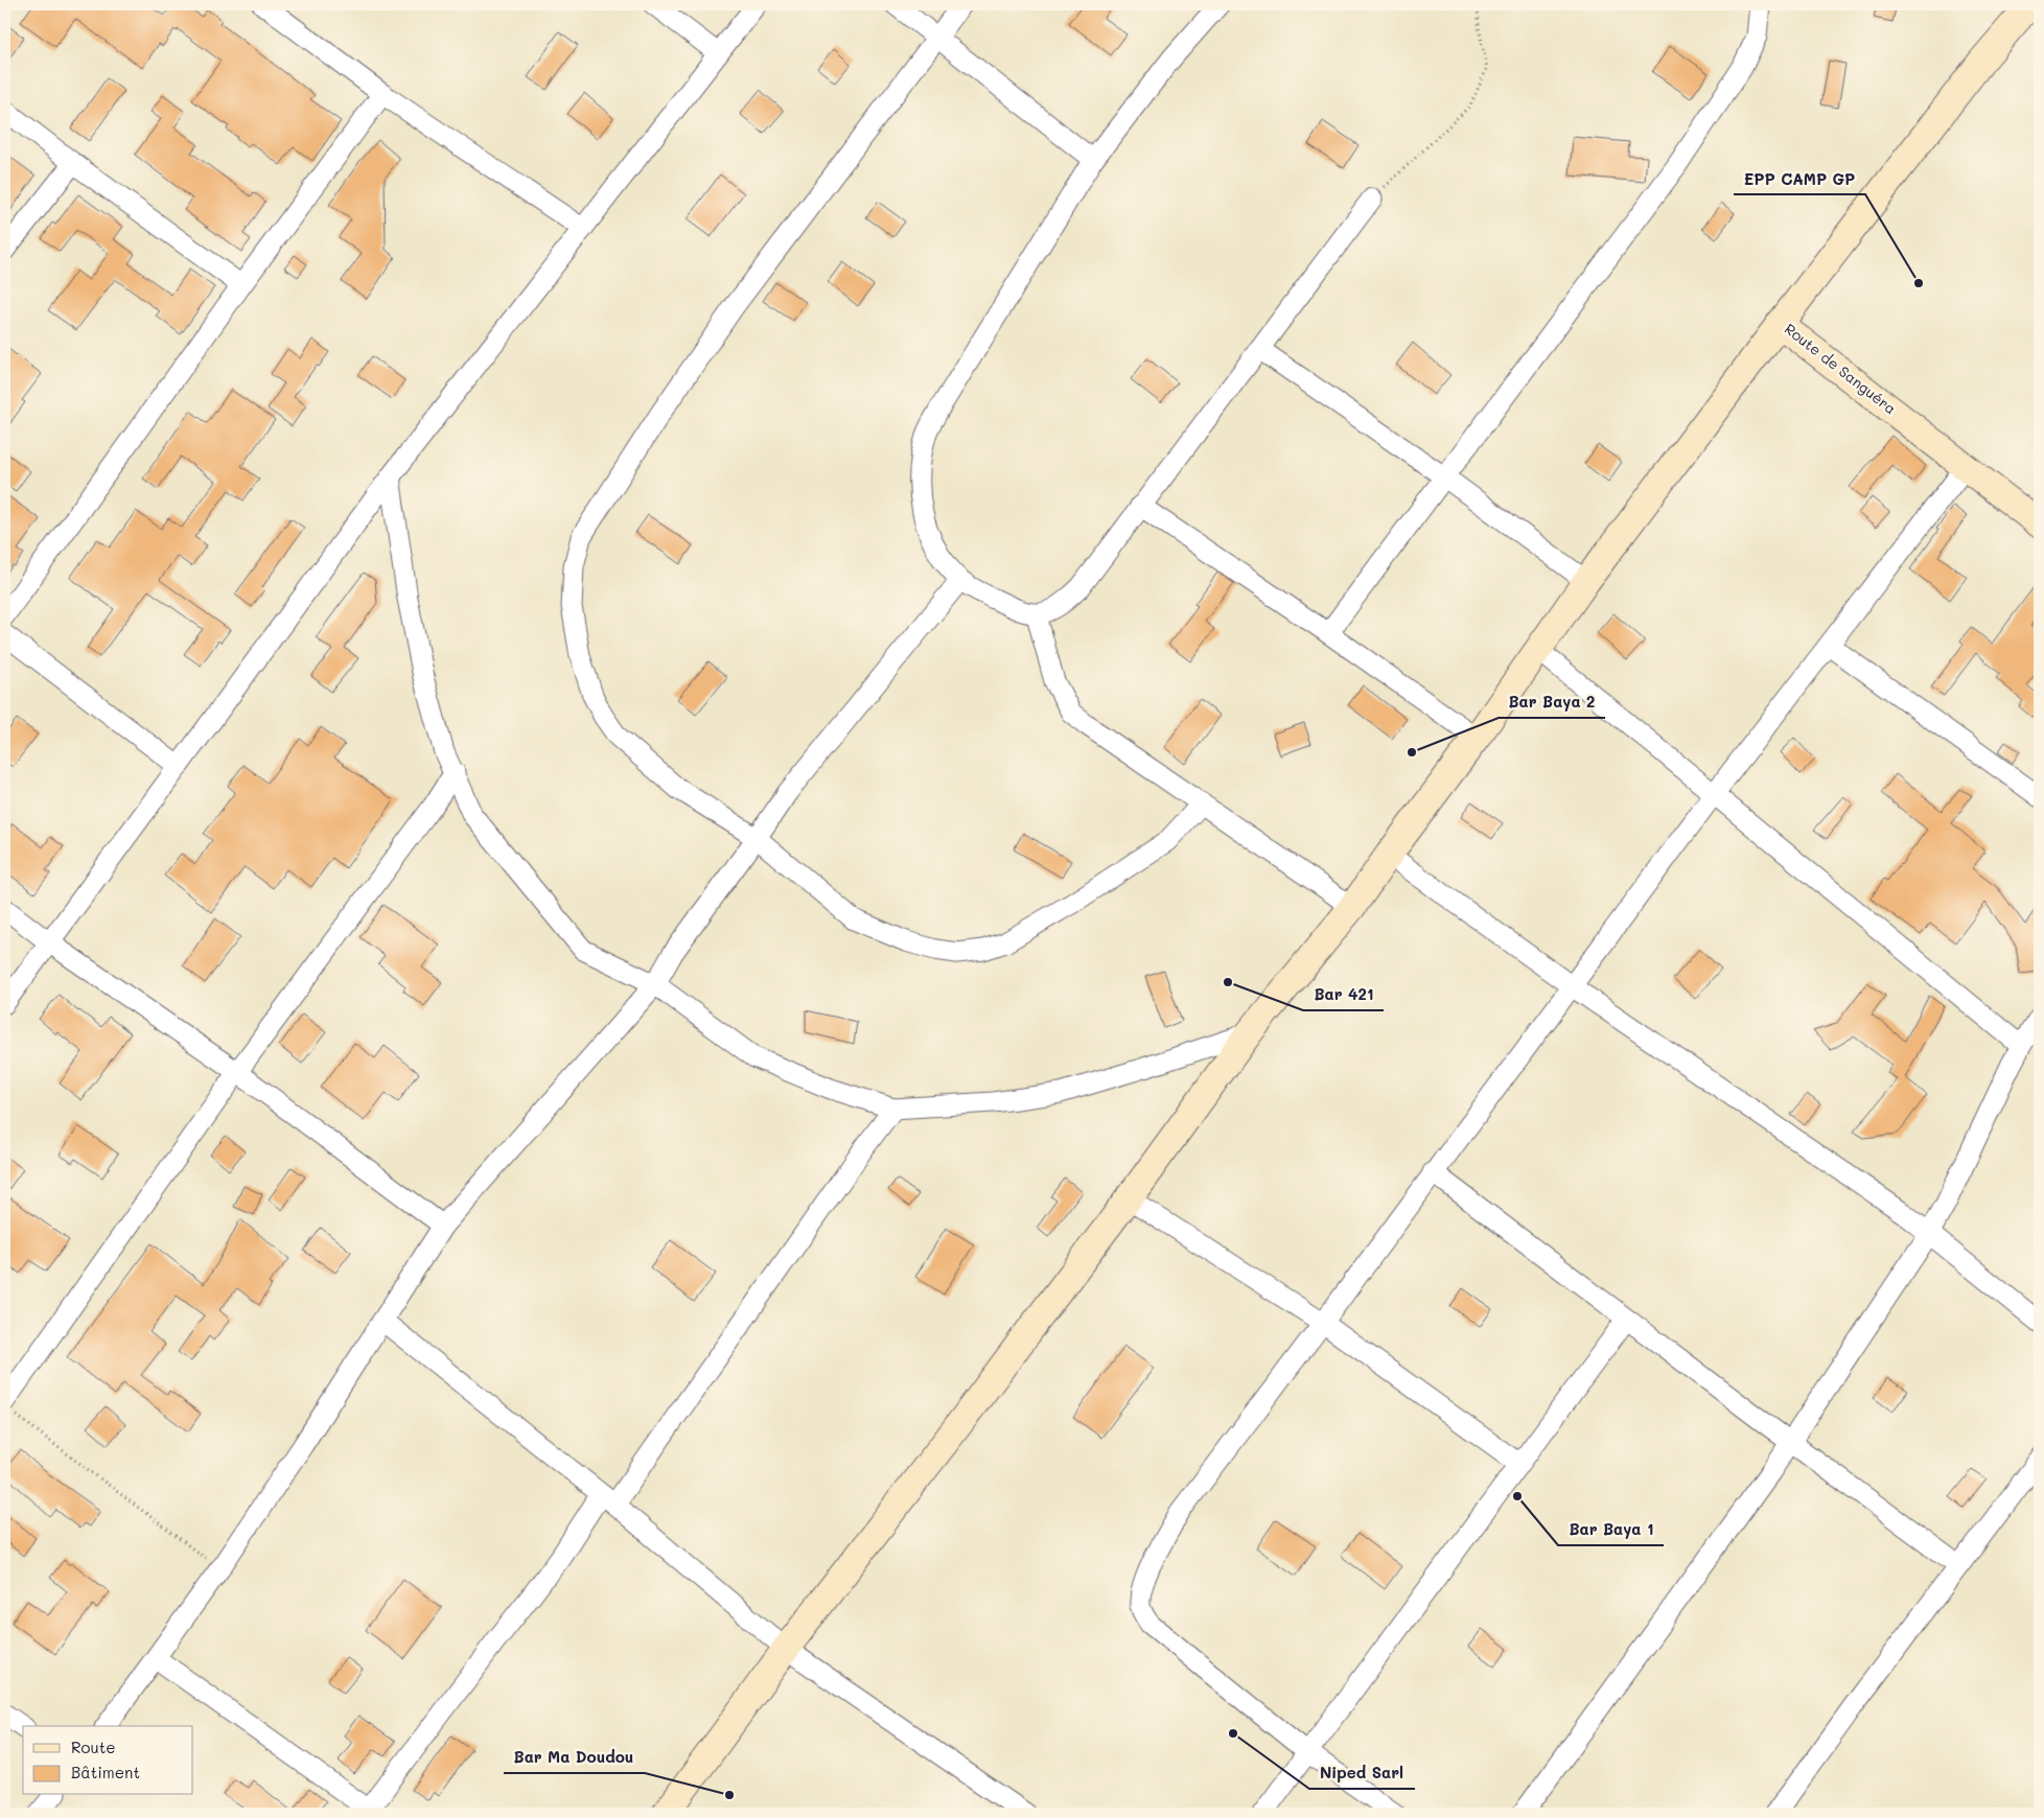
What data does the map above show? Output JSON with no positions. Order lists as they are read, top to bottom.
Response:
{
  "streets": {
    "street": ["Route de Sanguéra"]
  },
  "places": [
    "EPP CAMP GP",
    "Bar Baya 2",
    "Bar 421",
    "Bar Baya 1",
    "Niped Sarl",
    "Bar Ma Doudou"
  ],
  "legend": ["Route", "Bâtiment"]
}
